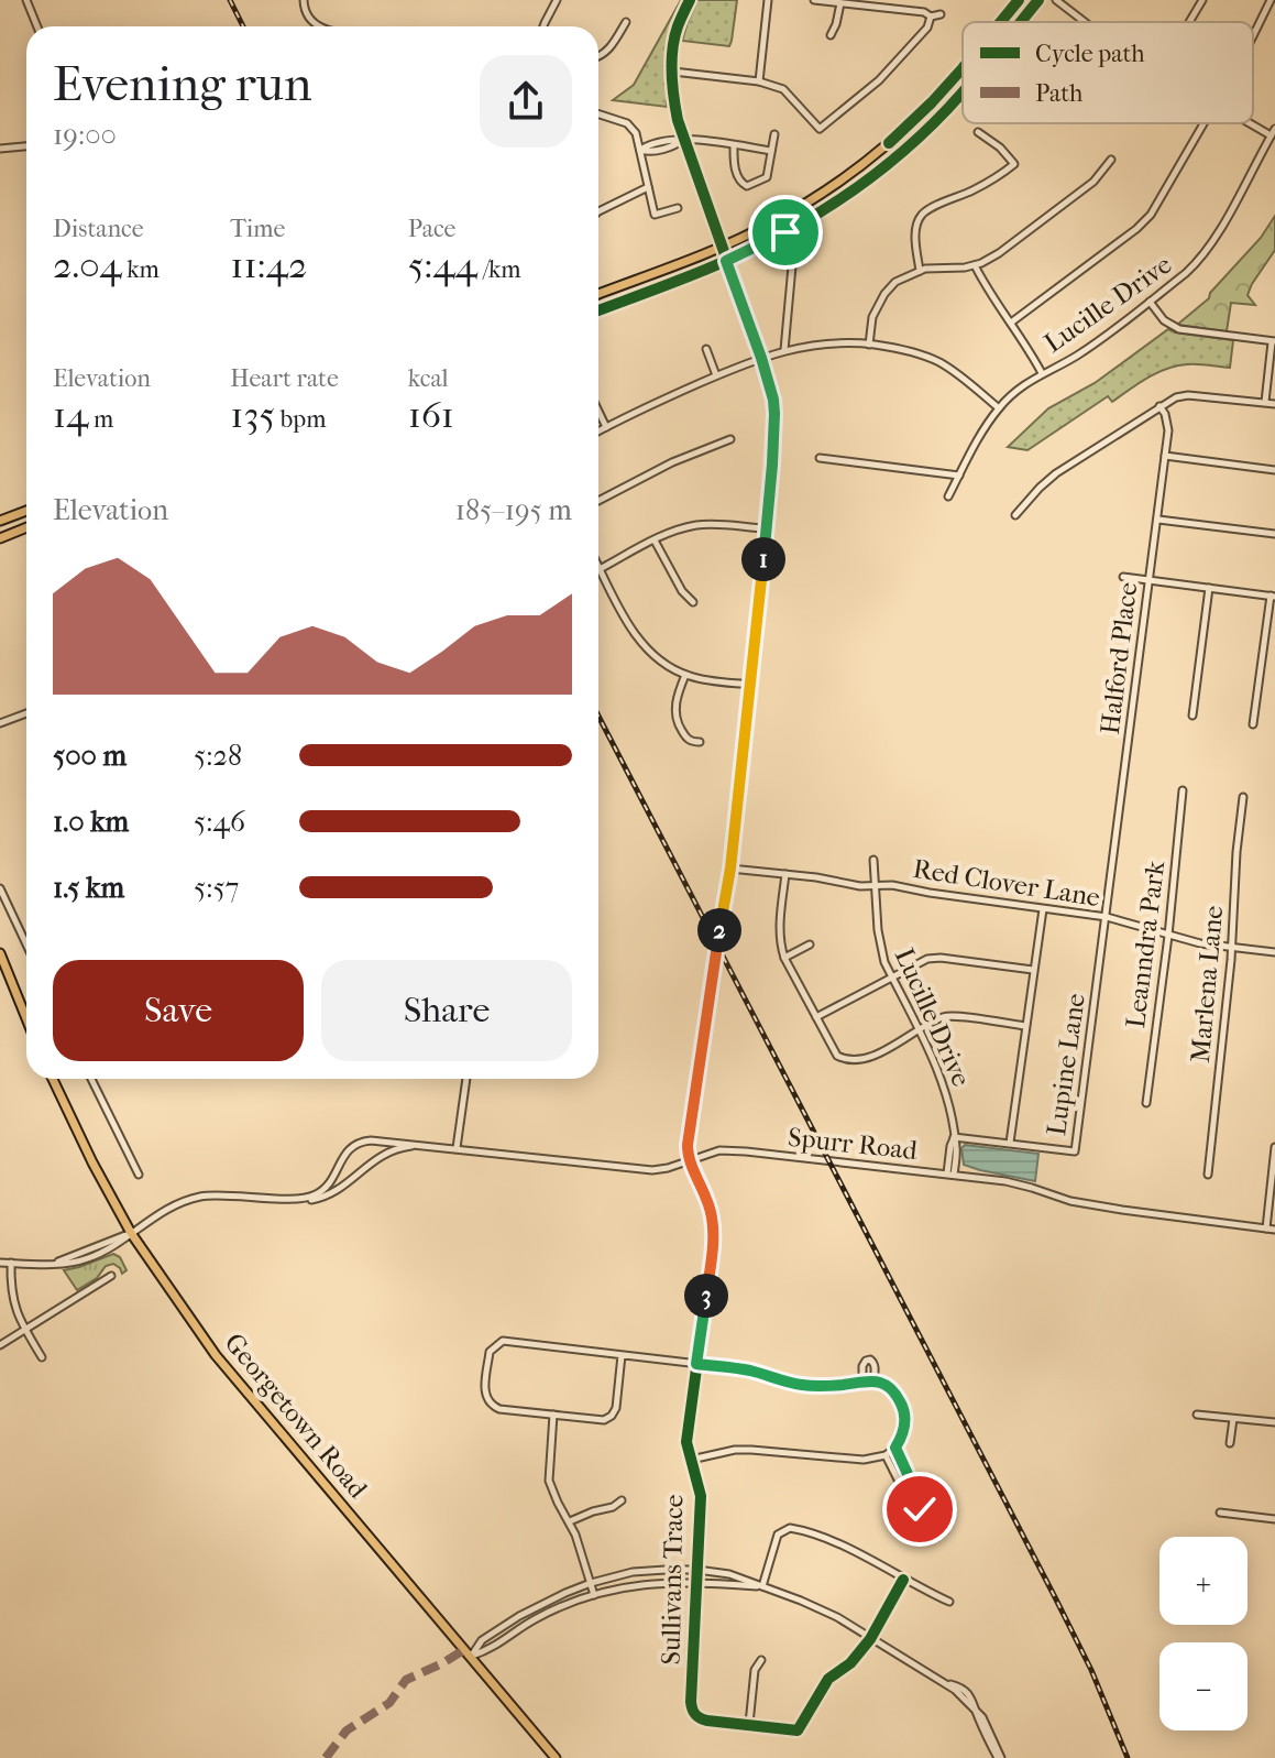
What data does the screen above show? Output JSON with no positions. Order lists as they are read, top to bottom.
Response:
{
  "streets": {
    "main road": ["Georgetown Road"],
    "street": [
      "Lucille Drive",
      "Halford Place",
      "Red Clover Lane",
      "Leanndra Park",
      "Marlena Lane",
      "Lupine Lane",
      "Spurr Road",
      "Sullivans Trace"
    ]
  },
  "crossings": [
    ["Lucille Drive", "Red Clover Lane"],
    ["Lucille Drive", "Lupine Lane"],
    ["Lucille Drive", "Spurr Road"],
    ["Halford Place", "Red Clover Lane"],
    ["Halford Place", "Lupine Lane"],
    ["Red Clover Lane", "Leanndra Park"],
    ["Red Clover Lane", "Marlena Lane"],
    ["Red Clover Lane", "Lupine Lane"],
    ["Spurr Road", "Georgetown Road"],
    ["Spurr Road", "Sullivans Trace"]
  ],
  "legend": ["Cycle path", "Path"],
  "page": {
    "heading": ["Evening run", "19:00"],
    "stats": [
      ["Distance", "2.04 km"],
      ["Time", "11:42"],
      ["Pace", "5:44 /km"],
      ["Elevation", "14 m"],
      ["Heart rate", "135 bpm"],
      ["kcal", "161"]
    ],
    "chart": ["Elevation", "185–195 m"],
    "pins": ["1", "2", "3"],
    "list": [
      {
        "name": "500 m",
        "note": "5:28"
      },
      {
        "name": "1.0 km",
        "note": "5:46"
      },
      {
        "name": "1.5 km",
        "note": "5:57"
      }
    ],
    "buttons": ["Save", "Share"],
    "map_buttons": ["+", "−"]
  }
}
